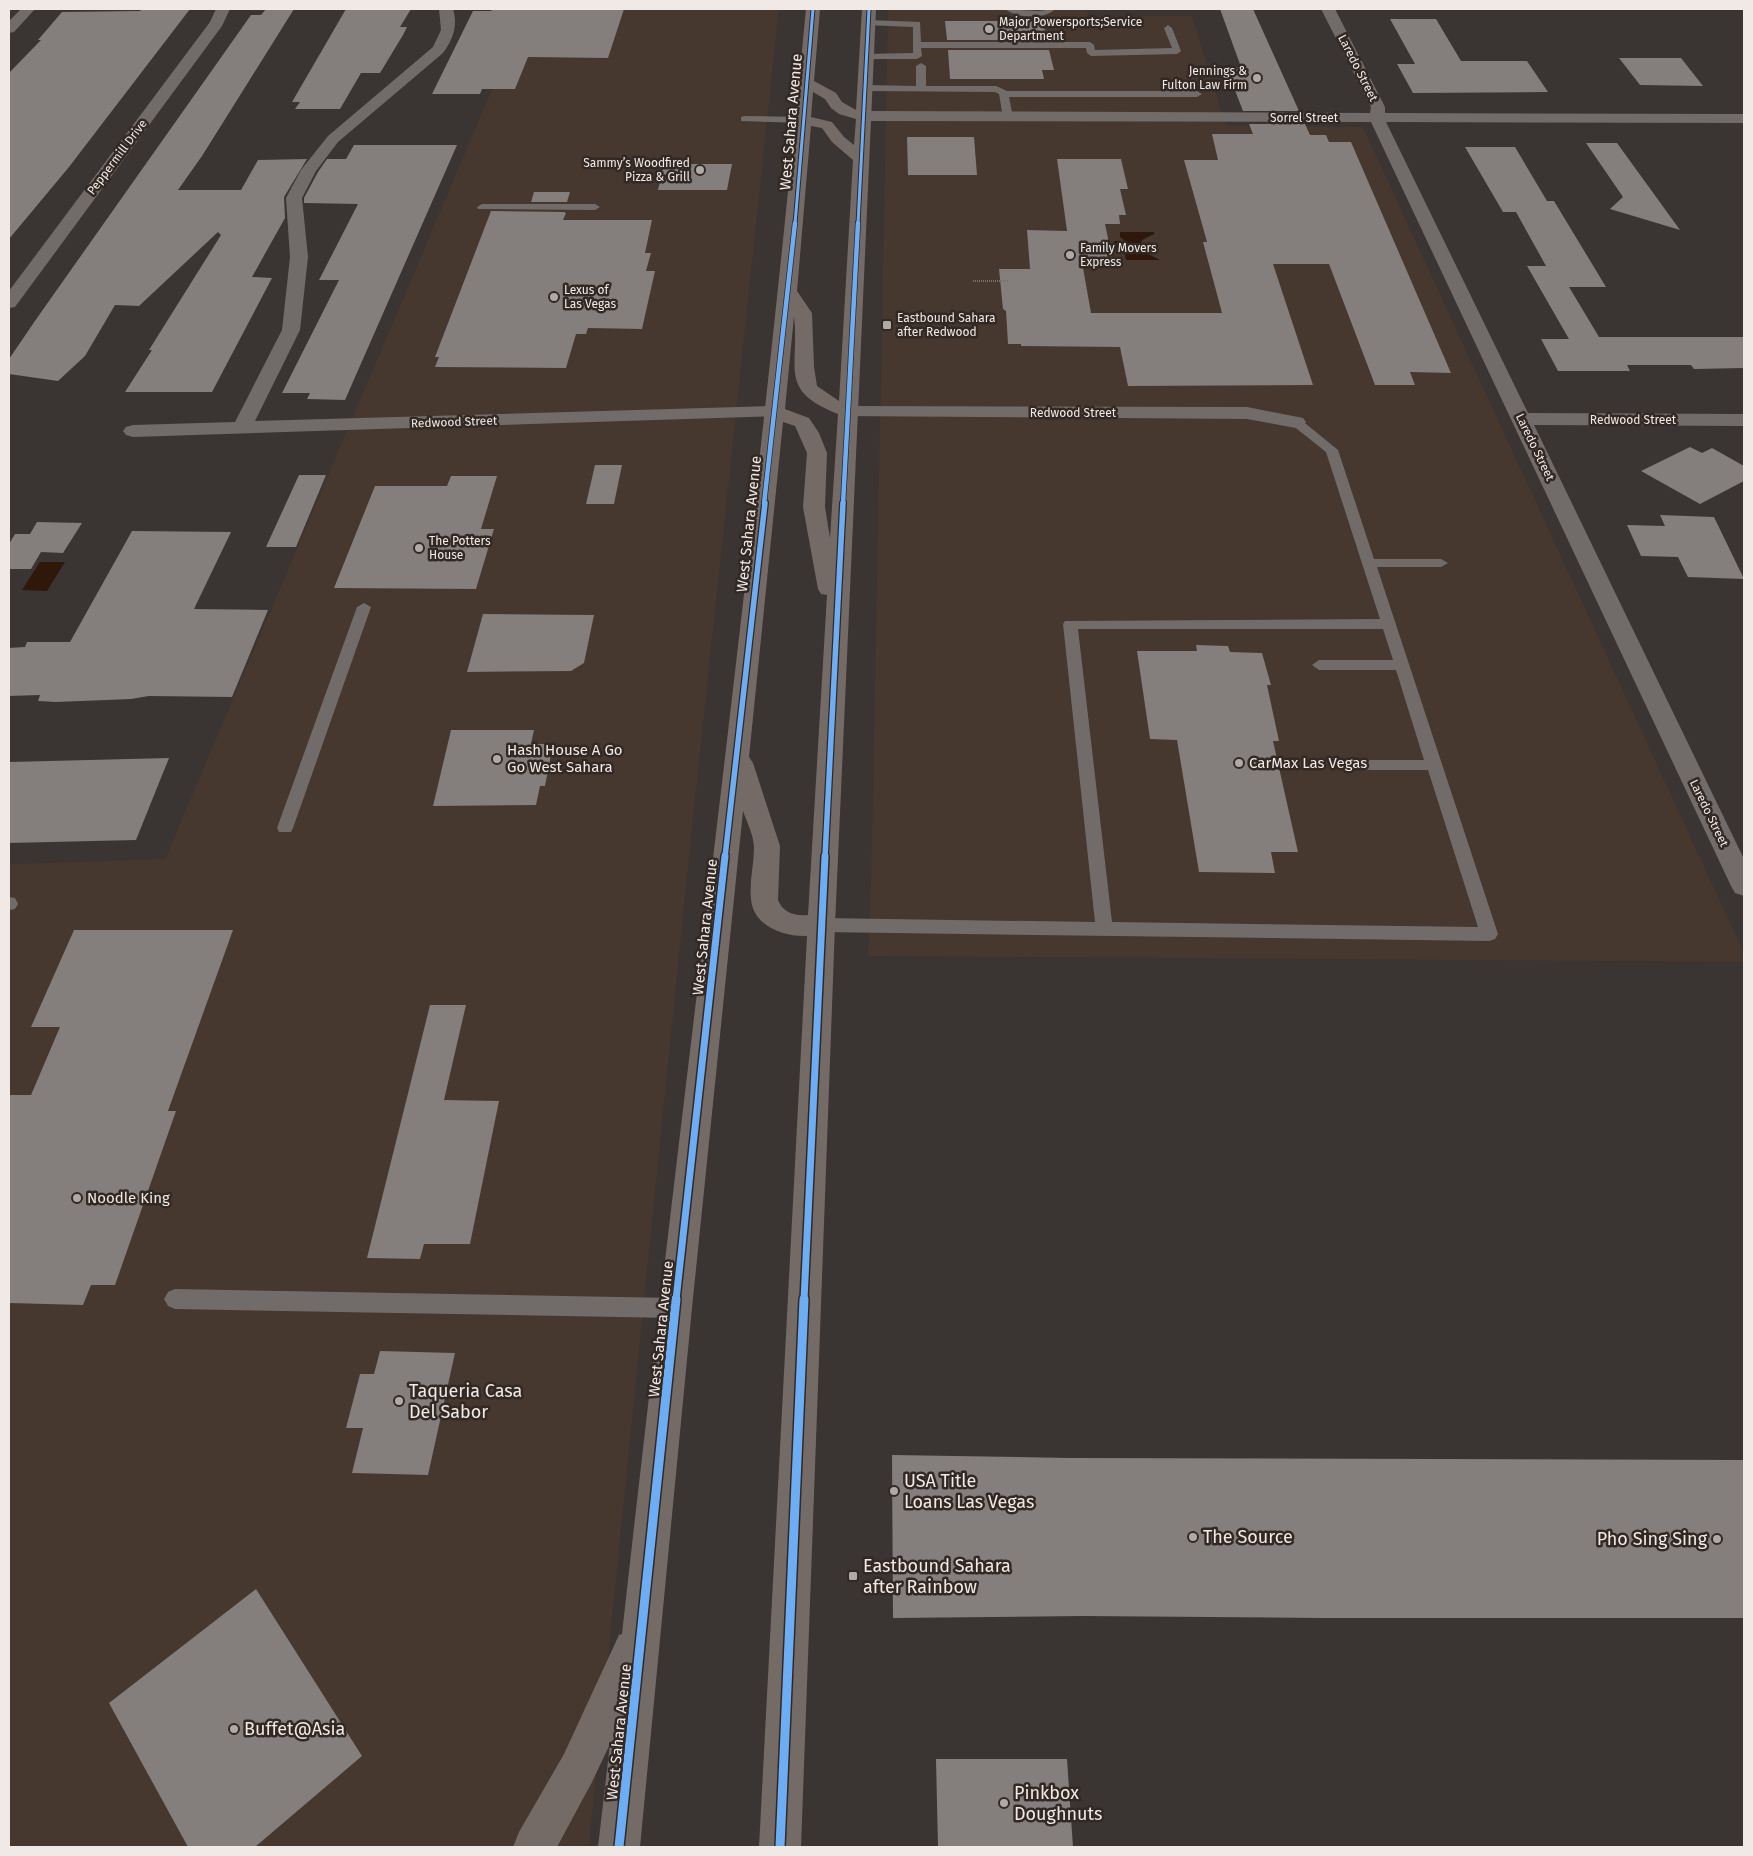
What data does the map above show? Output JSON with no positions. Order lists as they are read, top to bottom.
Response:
{
  "streets": {
    "main road": ["West Sahara Avenue"],
    "street": [
      "Laredo Street",
      "Sorrel Street",
      "Peppermill Drive",
      "Redwood Street"
    ]
  },
  "crossings": [
    ["Laredo Street", "Sorrel Street"],
    ["Laredo Street", "Redwood Street"],
    ["West Sahara Avenue", "Redwood Street"]
  ],
  "places": {
    "other": [
      "Major Powersports;Service Department",
      "Jennings & Fulton Law Firm",
      "Sammy’s Woodfired Pizza & Grill",
      "Family Movers Express",
      "Lexus of Las Vegas",
      "The Potters House",
      "Hash House A Go Go West Sahara",
      "CarMax Las Vegas",
      "Noodle King",
      "Taqueria Casa Del Sabor",
      "USA Title Loans Las Vegas",
      "The Source",
      "Pho Sing Sing",
      "Buffet@Asia",
      "Pinkbox Doughnuts"
    ],
    "transit": ["Eastbound Sahara after Redwood", "Eastbound Sahara after Rainbow"]
  }
}
